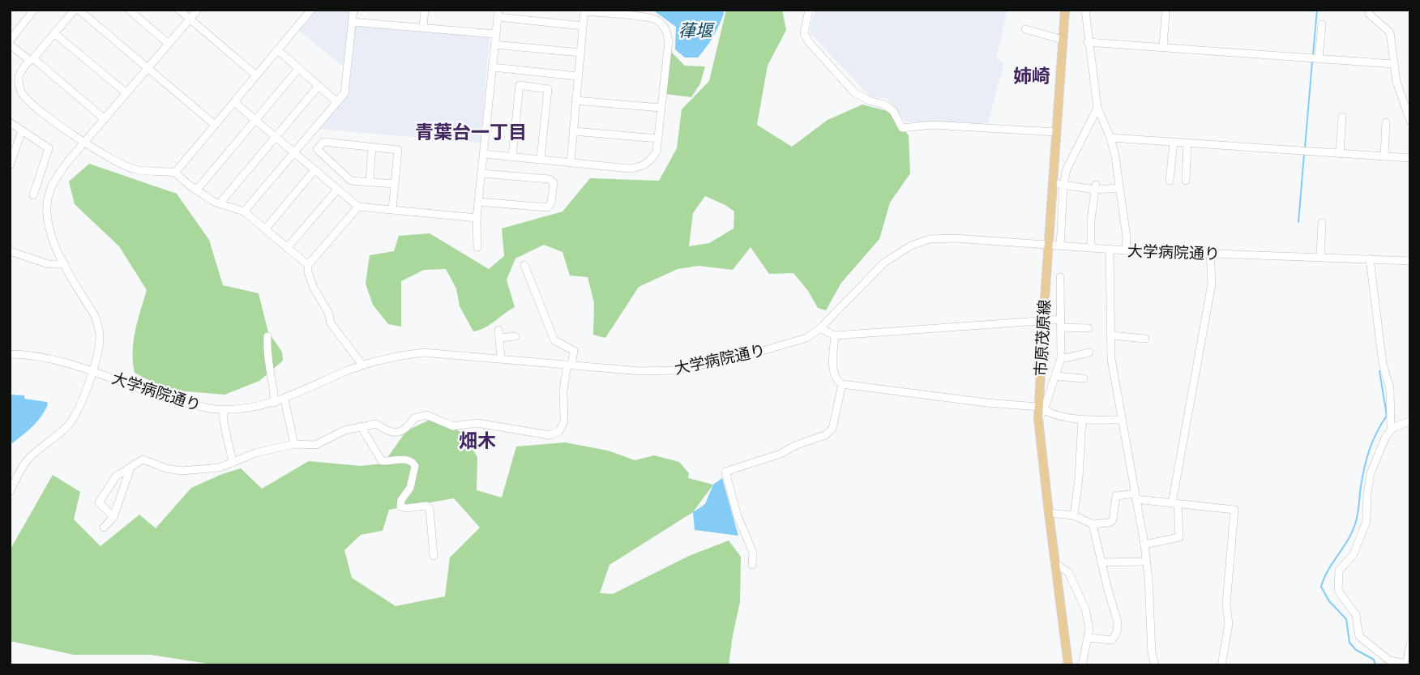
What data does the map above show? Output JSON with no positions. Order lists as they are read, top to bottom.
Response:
{
  "streets": {
    "main road": ["市原茂原線"],
    "street": ["大学病院通り"]
  },
  "crossings": [
    ["大学病院通り", "市原茂原線"]
  ],
  "districts": ["姉崎", "青葉台一丁目", "畑木"],
  "water": ["葎堰"]
}
